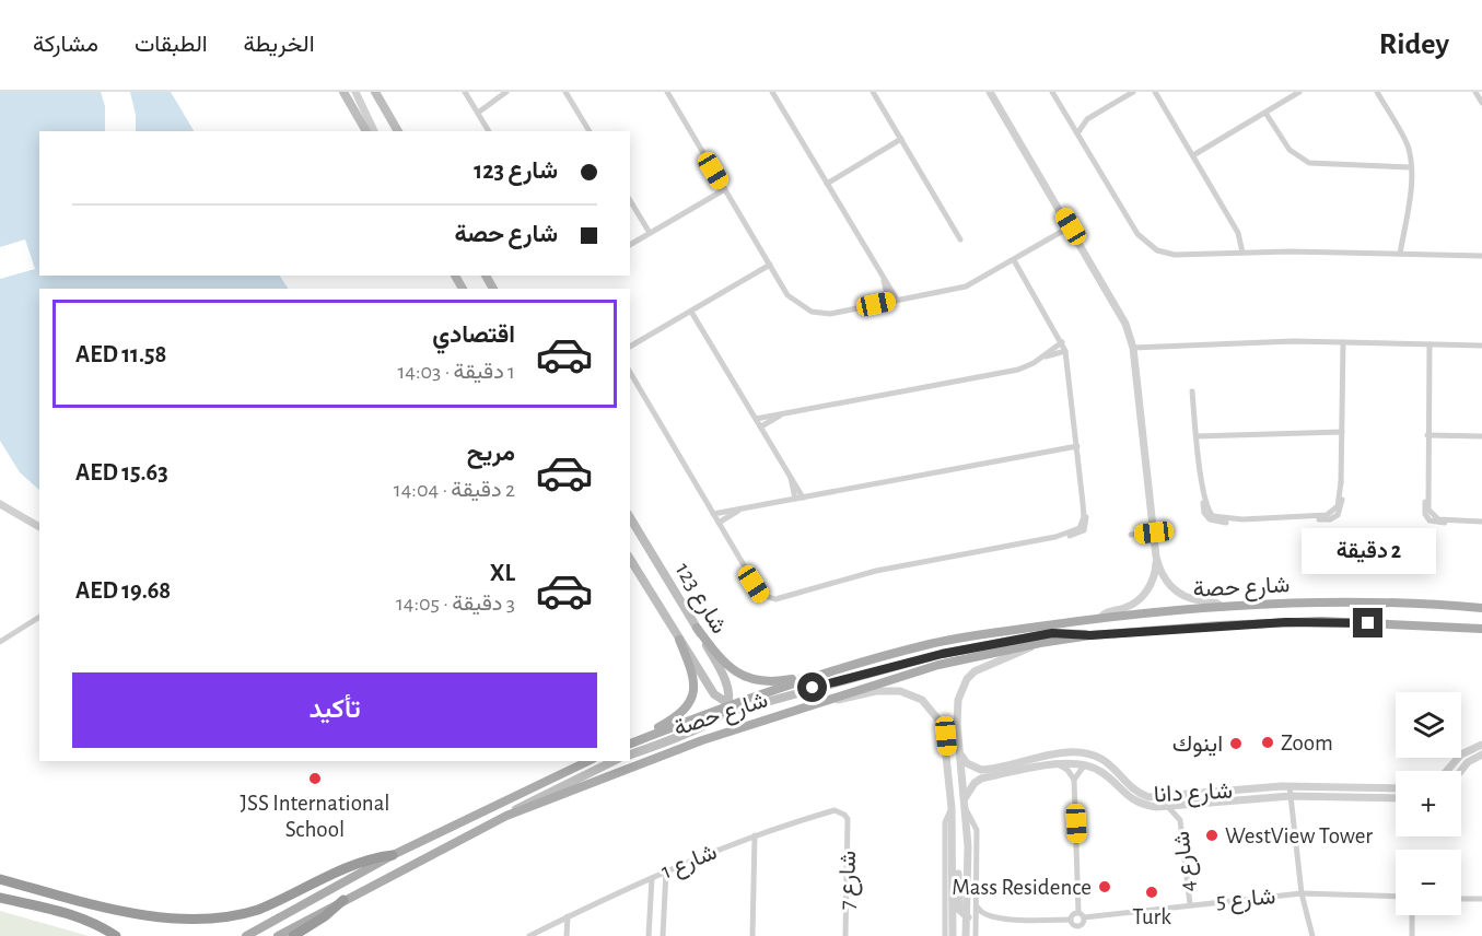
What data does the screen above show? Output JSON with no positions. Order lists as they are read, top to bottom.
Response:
{
  "streets": {
    "main road": ["شارع حصة", "شارع 123"],
    "street": [
      "شارع دانا",
      "شارع 1",
      "شارع 4",
      "شارع 7",
      "شارع 5"
    ]
  },
  "crossings": [
    ["شارع حصة", "شارع 123"],
    ["شارع دانا", "شارع 4"],
    ["شارع 1", "شارع 7"],
    ["شارع 4", "شارع 5"]
  ],
  "places": [
    "Zoom",
    "اينوك",
    "JSS International School",
    "WestView Tower",
    "Mass Residence",
    "Turk"
  ],
  "page": {
    "header": "Ridey",
    "nav": ["الخريطة", "الطبقات", "مشاركة"],
    "banner": ["شارع 123", "شارع حصة"],
    "list": [
      {
        "name": "اقتصادي",
        "note": "1 دقيقة · 14:03",
        "value": "AED 11.58"
      },
      {
        "name": "مريح",
        "note": "2 دقيقة · 14:04",
        "value": "AED 15.63"
      },
      {
        "name": "XL",
        "note": "3 دقيقة · 14:05",
        "value": "AED 19.68"
      }
    ],
    "bubble": "2 دقيقة",
    "buttons": "تأكيد",
    "map_buttons": ["+", "−"]
  }
}
